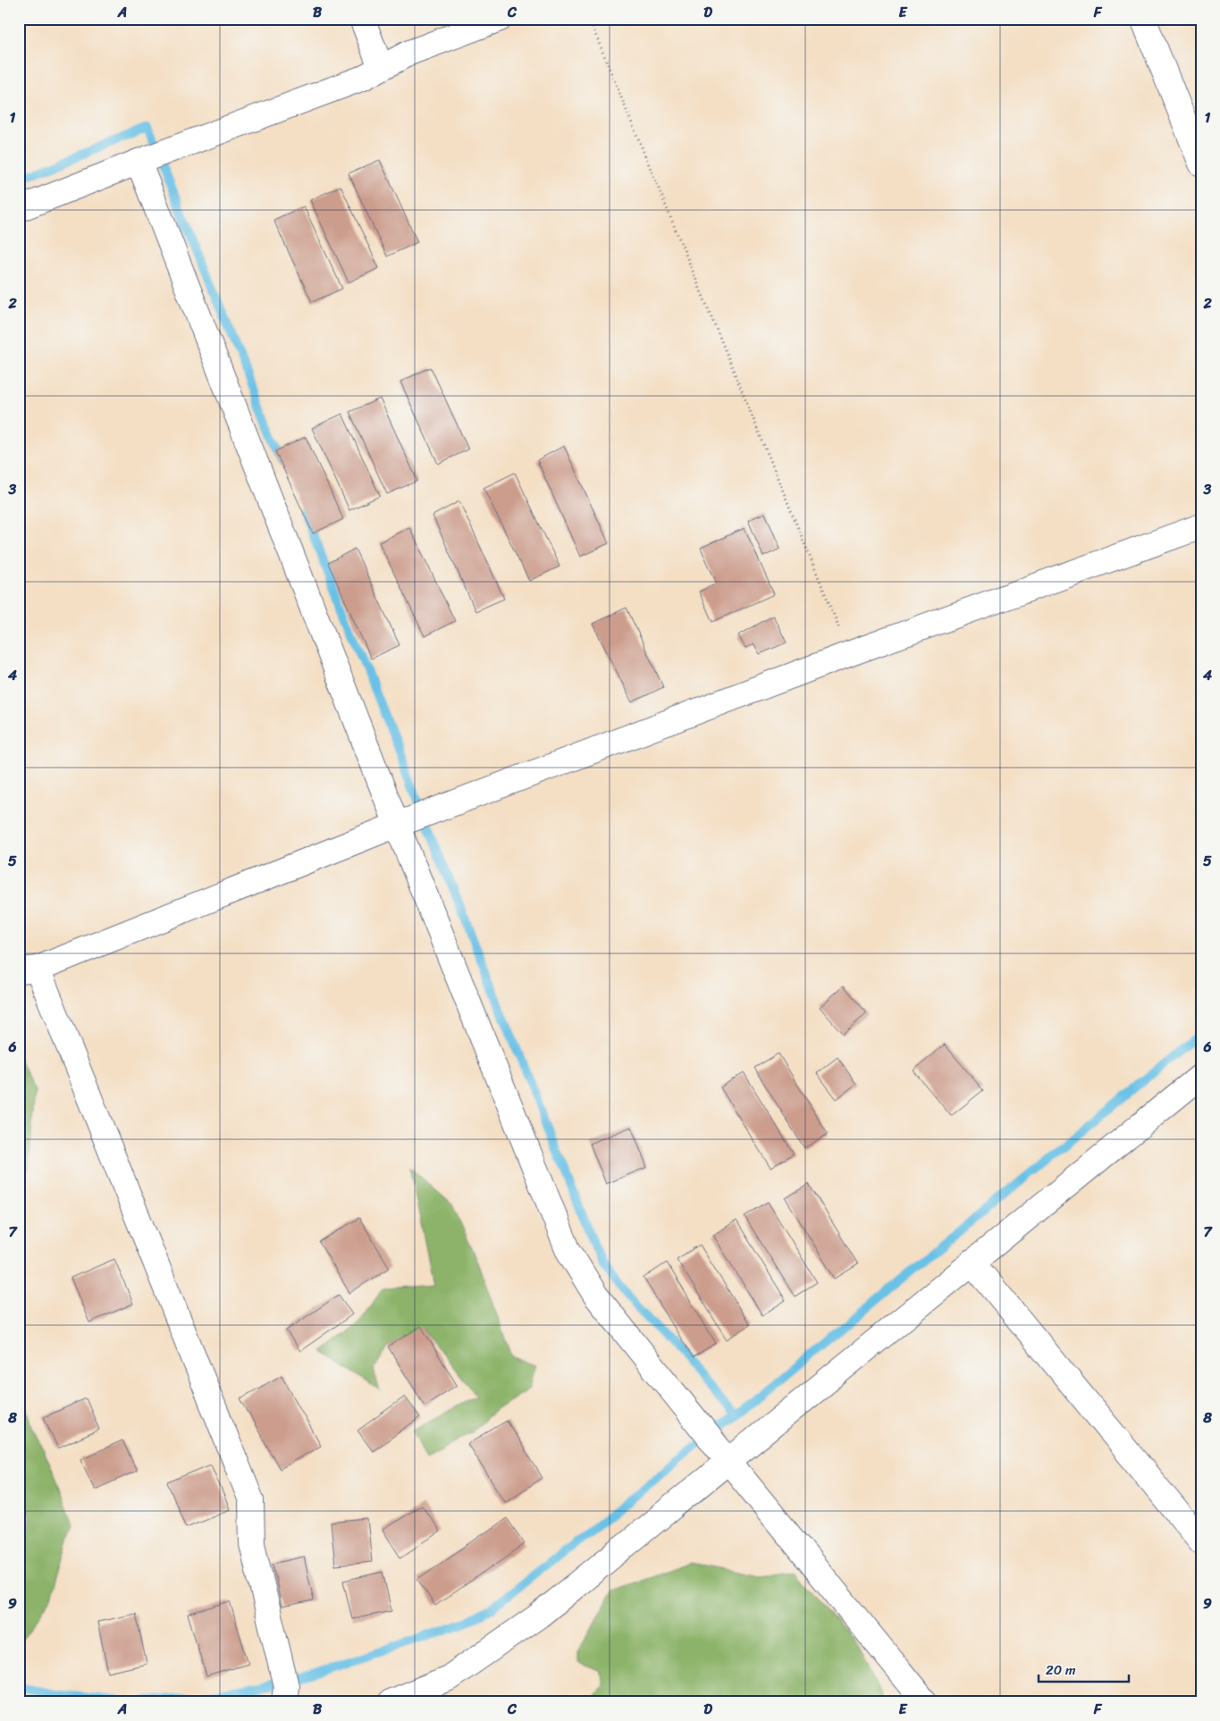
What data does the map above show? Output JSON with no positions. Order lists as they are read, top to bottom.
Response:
{
  "scale_bar": "20 m",
  "grid": {
    "columns": [
      "A",
      "B",
      "C",
      "D",
      "E",
      "F"
    ],
    "rows": [
      "1",
      "2",
      "3",
      "4",
      "5",
      "6",
      "7",
      "8",
      "9"
    ]
  }
}
